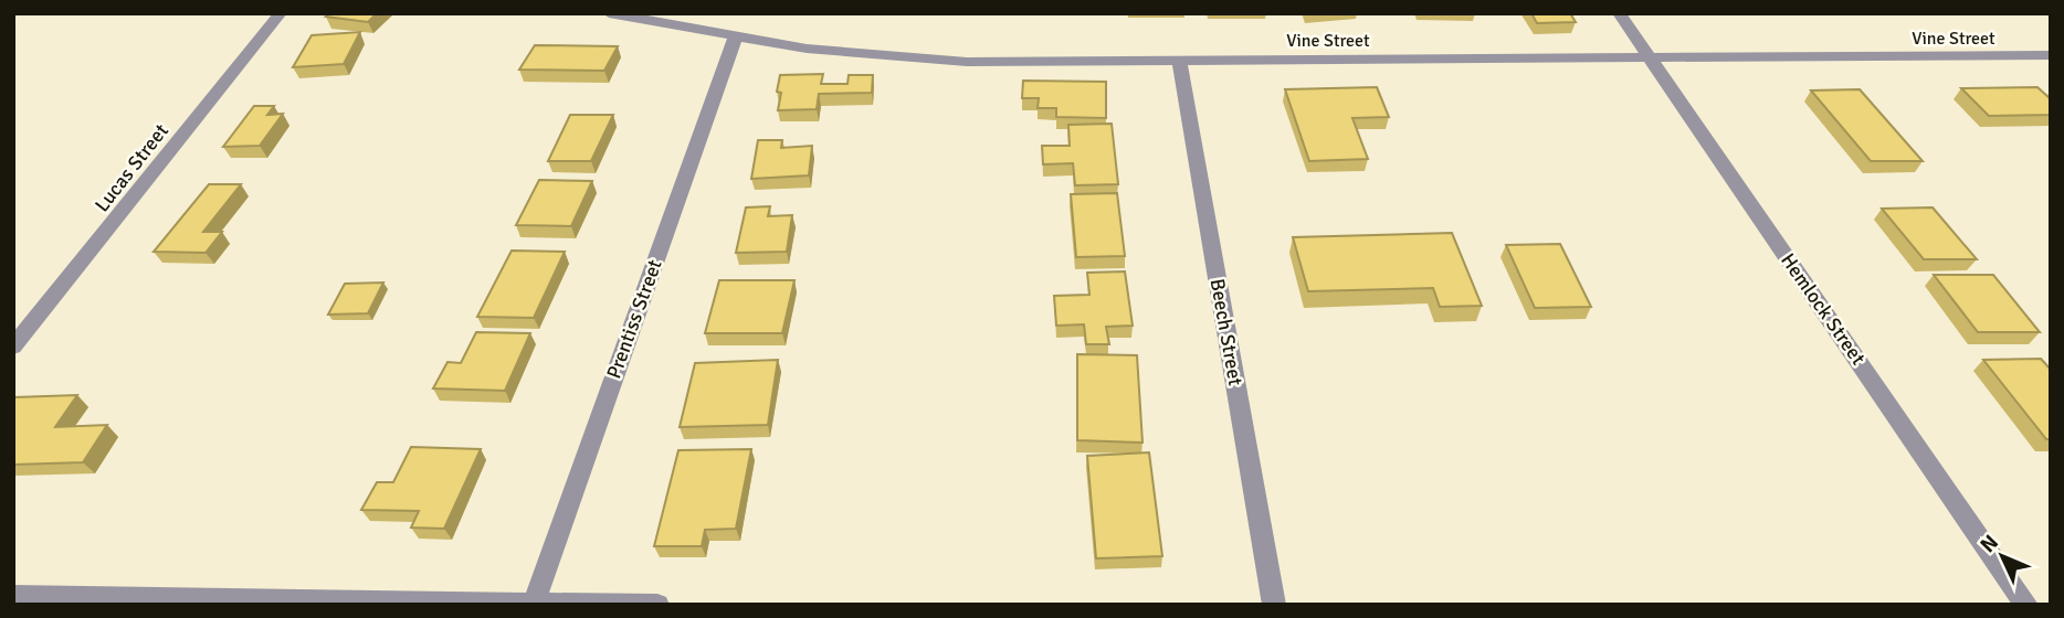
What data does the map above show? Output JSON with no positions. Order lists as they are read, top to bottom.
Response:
{
  "streets": {
    "street": [
      "Vine Street",
      "Lucas Street",
      "Hemlock Street",
      "Prentiss Street",
      "Beech Street"
    ]
  },
  "crossings": [
    ["Vine Street", "Hemlock Street"],
    ["Vine Street", "Prentiss Street"],
    ["Vine Street", "Beech Street"]
  ],
  "north": "top left"
}
